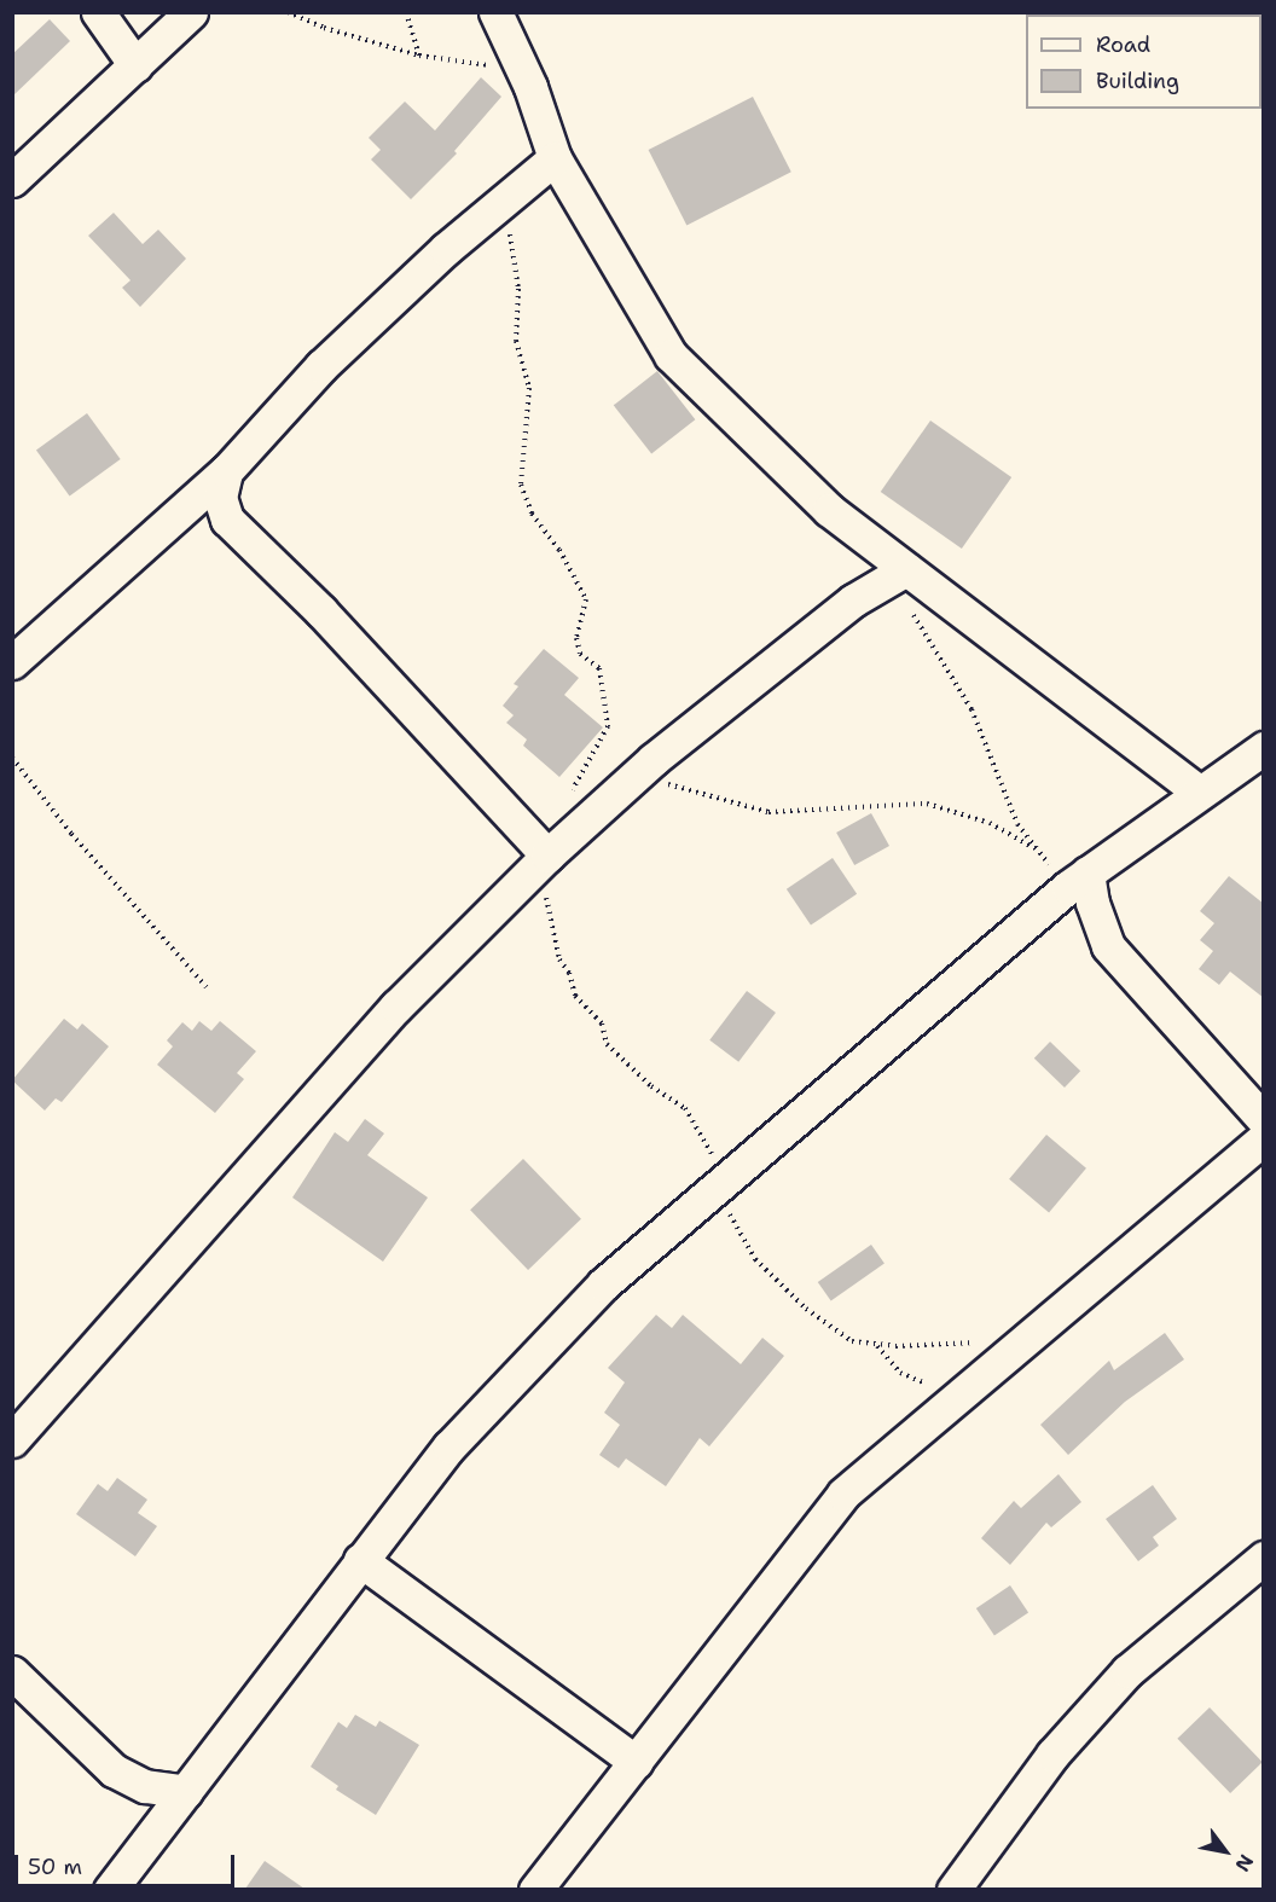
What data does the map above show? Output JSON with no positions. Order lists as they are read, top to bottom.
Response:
{
  "legend": ["Road", "Building"],
  "scale_bar": "50 m",
  "north": "bottom right"
}
